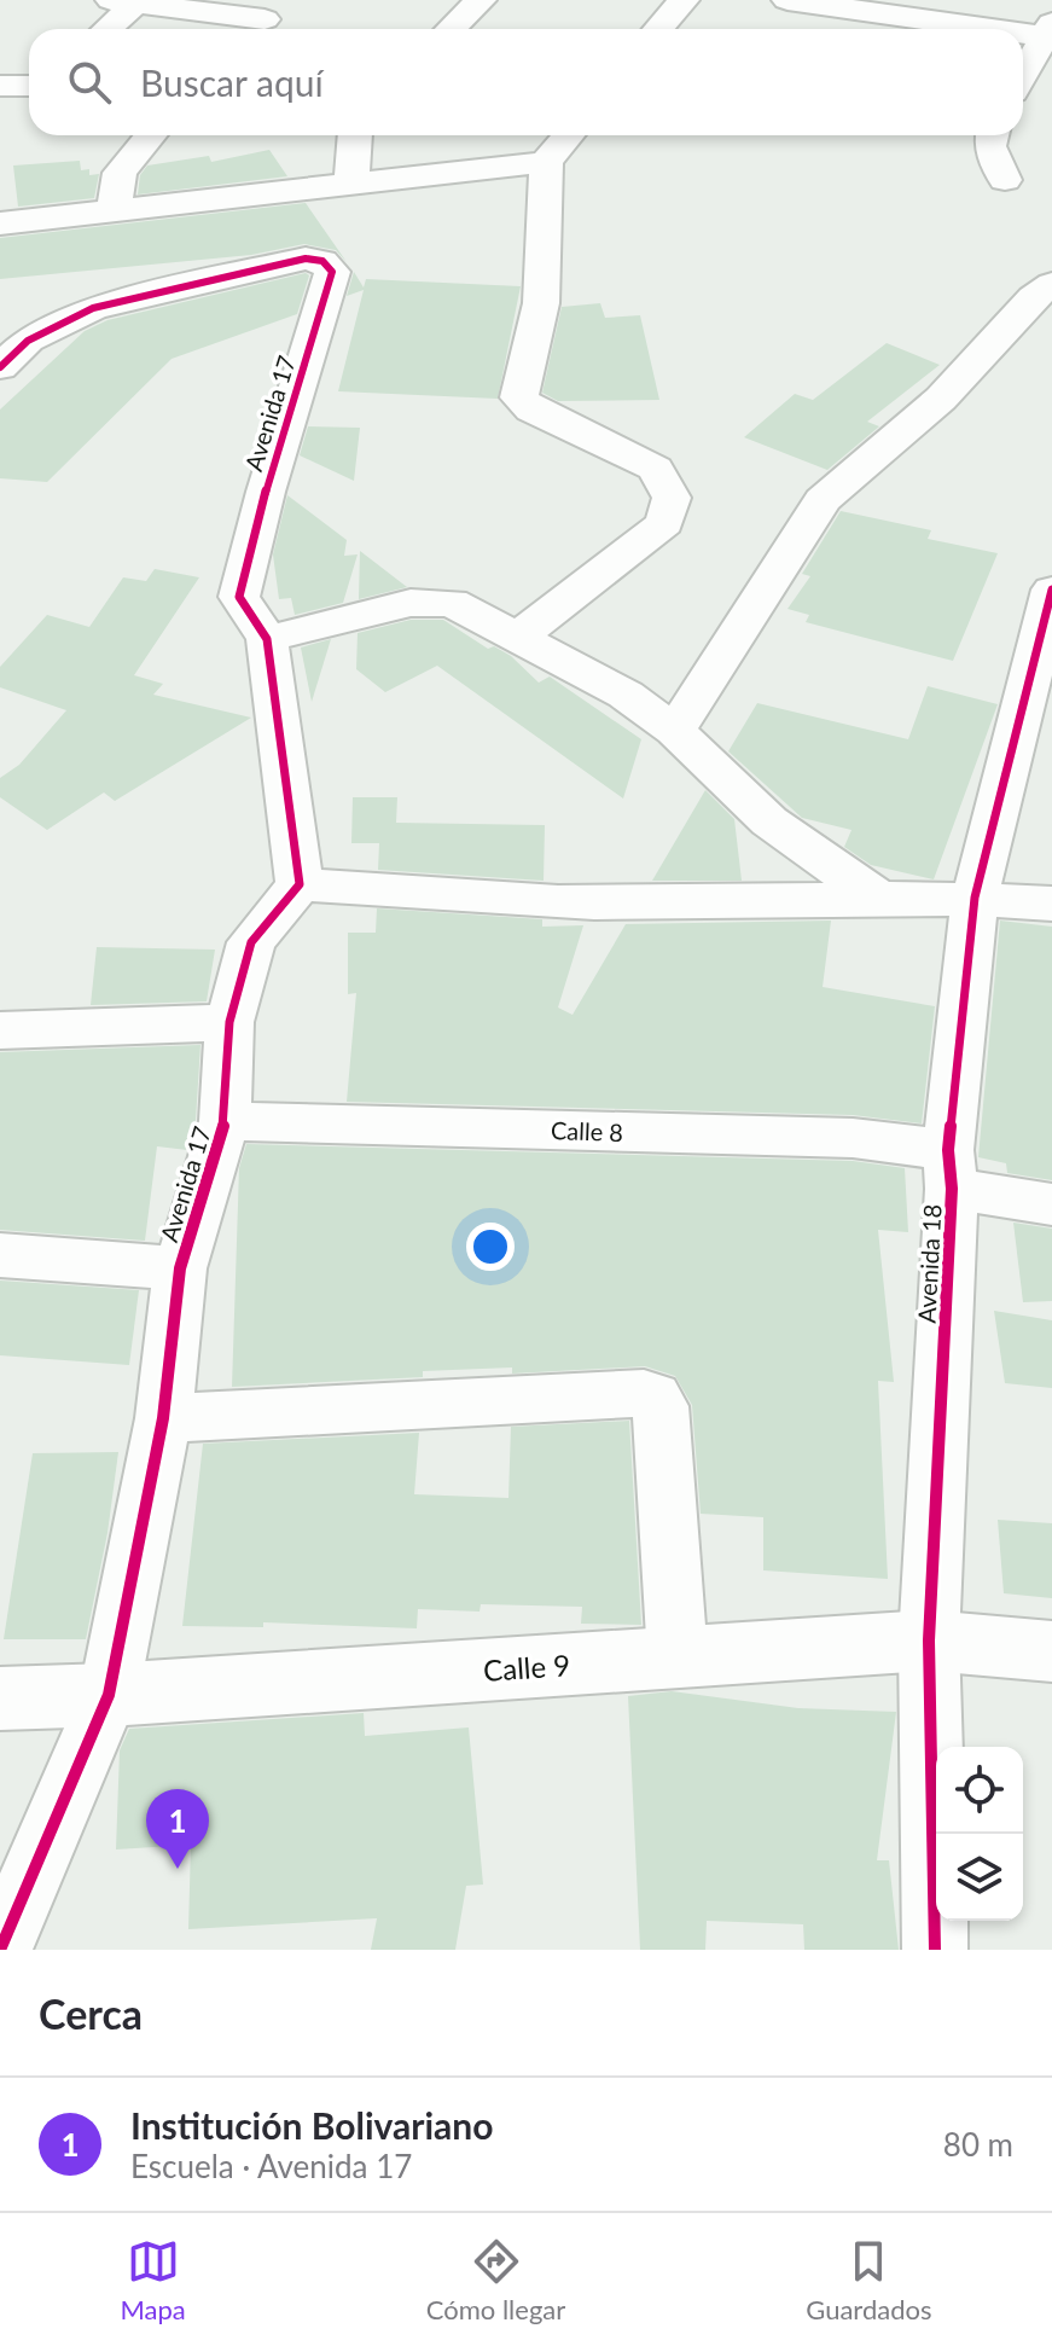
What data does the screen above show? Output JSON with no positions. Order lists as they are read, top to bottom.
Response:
{
  "streets": {
    "street": [
      "Avenida 17",
      "Calle 8",
      "Avenida 18",
      "Calle 9"
    ]
  },
  "crossings": [
    ["Avenida 17", "Calle 8"],
    ["Avenida 17", "Calle 9"],
    ["Calle 8", "Avenida 18"],
    ["Avenida 18", "Calle 9"]
  ],
  "page": {
    "search": "Buscar aquí",
    "pins": "1",
    "heading": "Cerca",
    "list": [
      {
        "mark": "1",
        "name": "Institución Bolivariano",
        "note": "Escuela · Avenida 17",
        "value": "80 m"
      }
    ],
    "nav": ["Mapa", "Cómo llegar", "Guardados"]
  }
}
